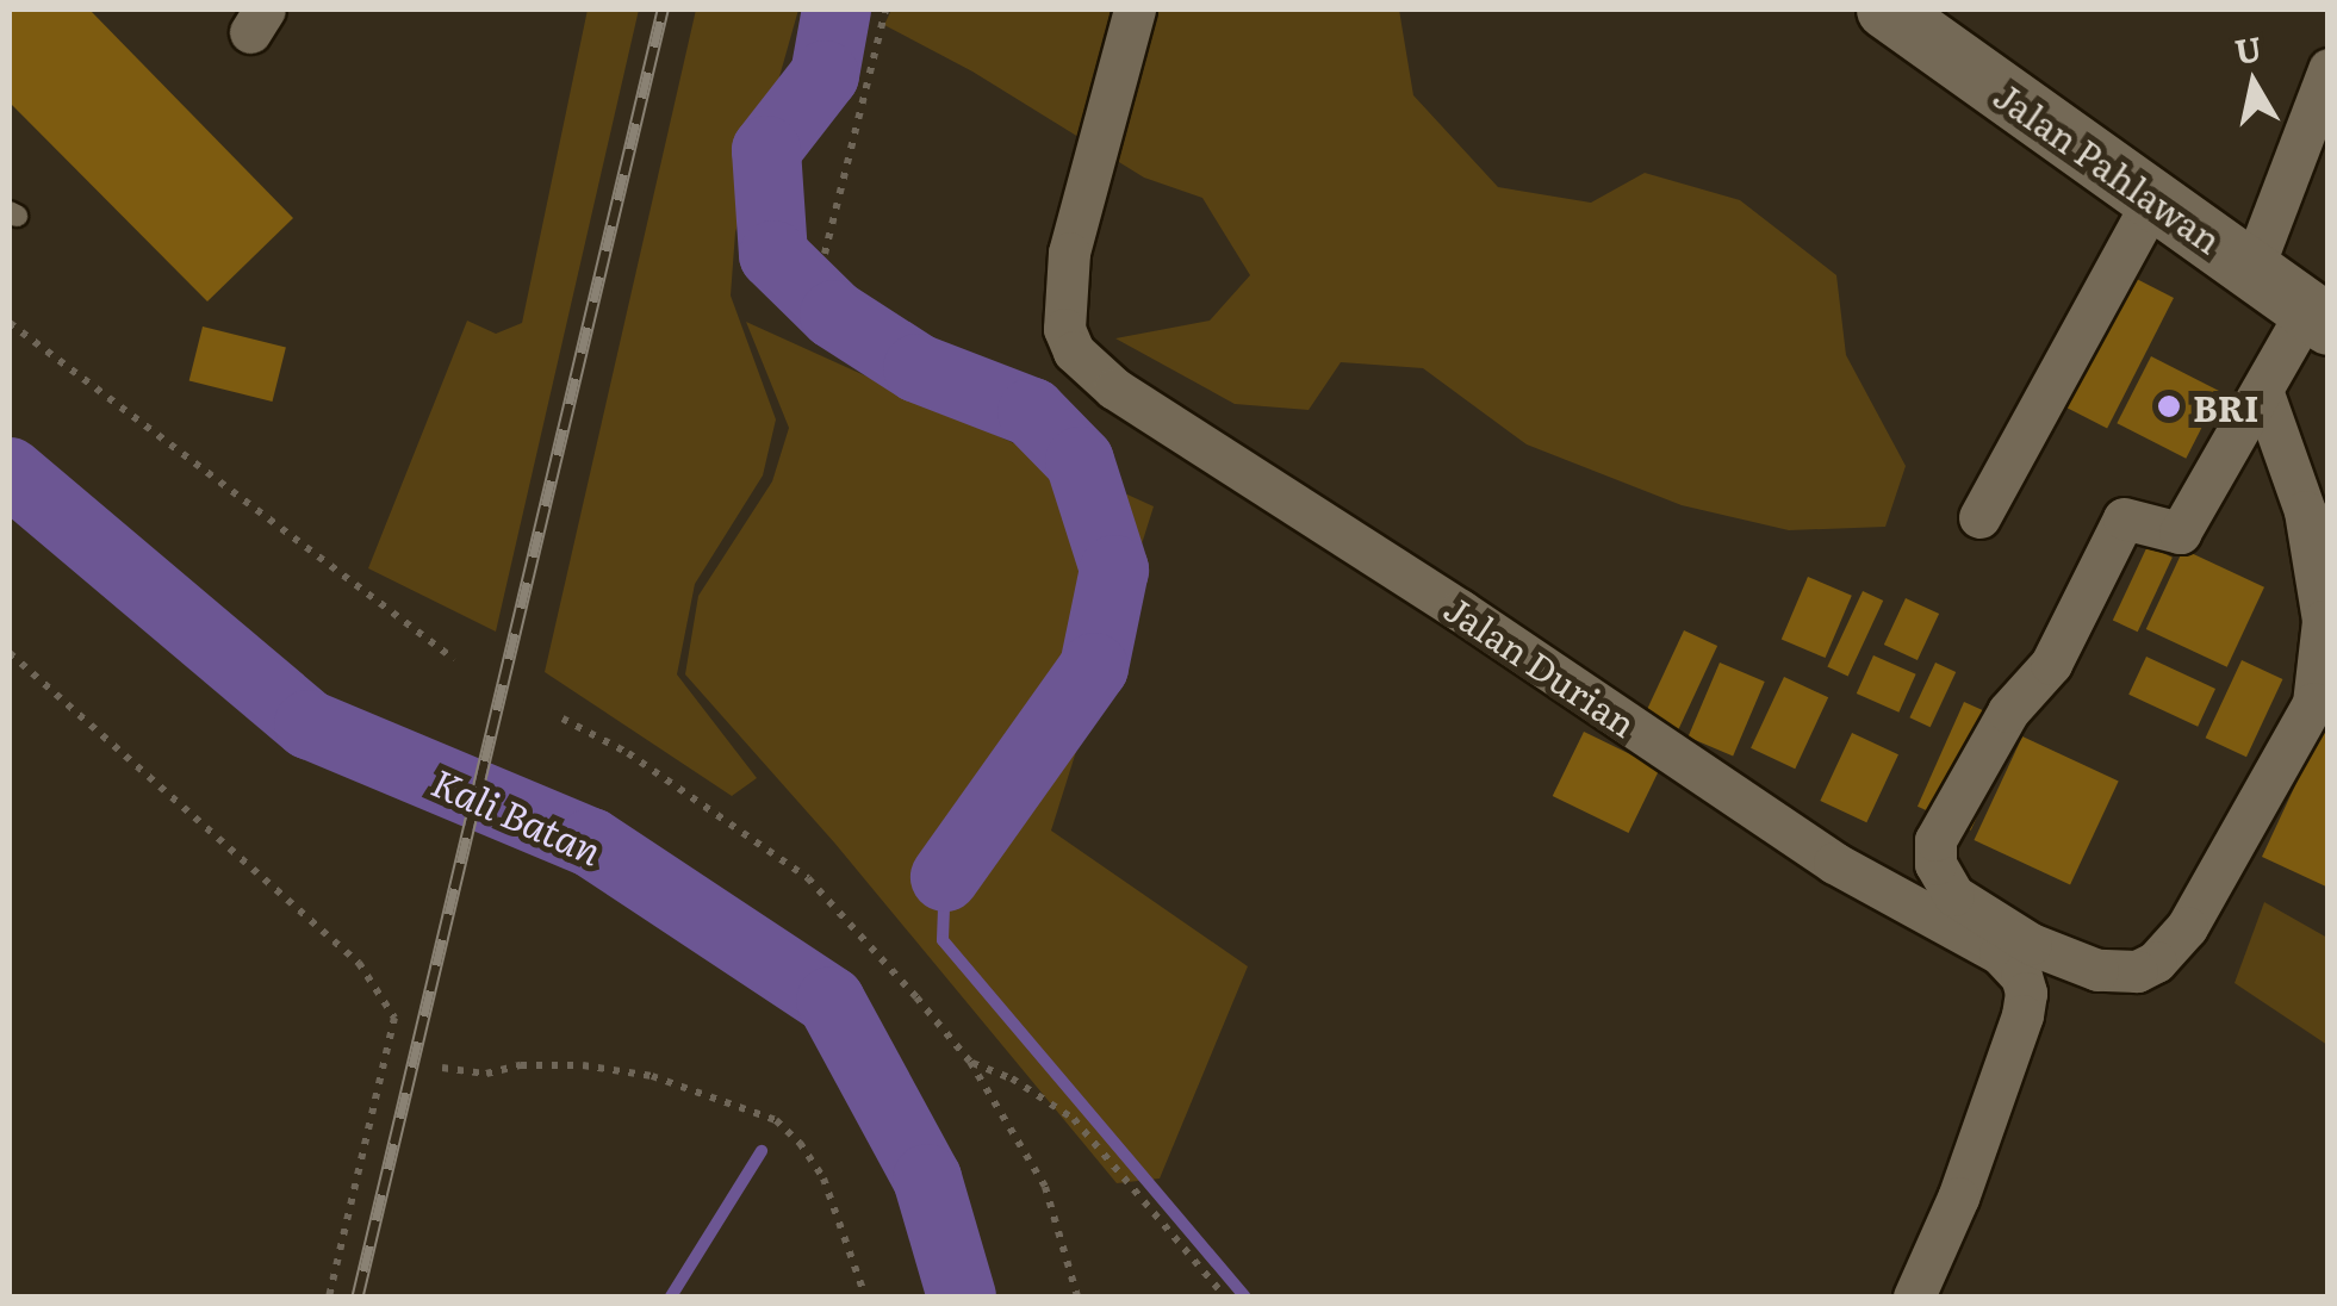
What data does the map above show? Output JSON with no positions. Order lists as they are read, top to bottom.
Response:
{
  "streets": {
    "main road": ["Jalan Pahlawan"],
    "street": ["Jalan Durian"]
  },
  "water": ["Kali Batan"],
  "places": ["BRI"],
  "north": "top"
}
